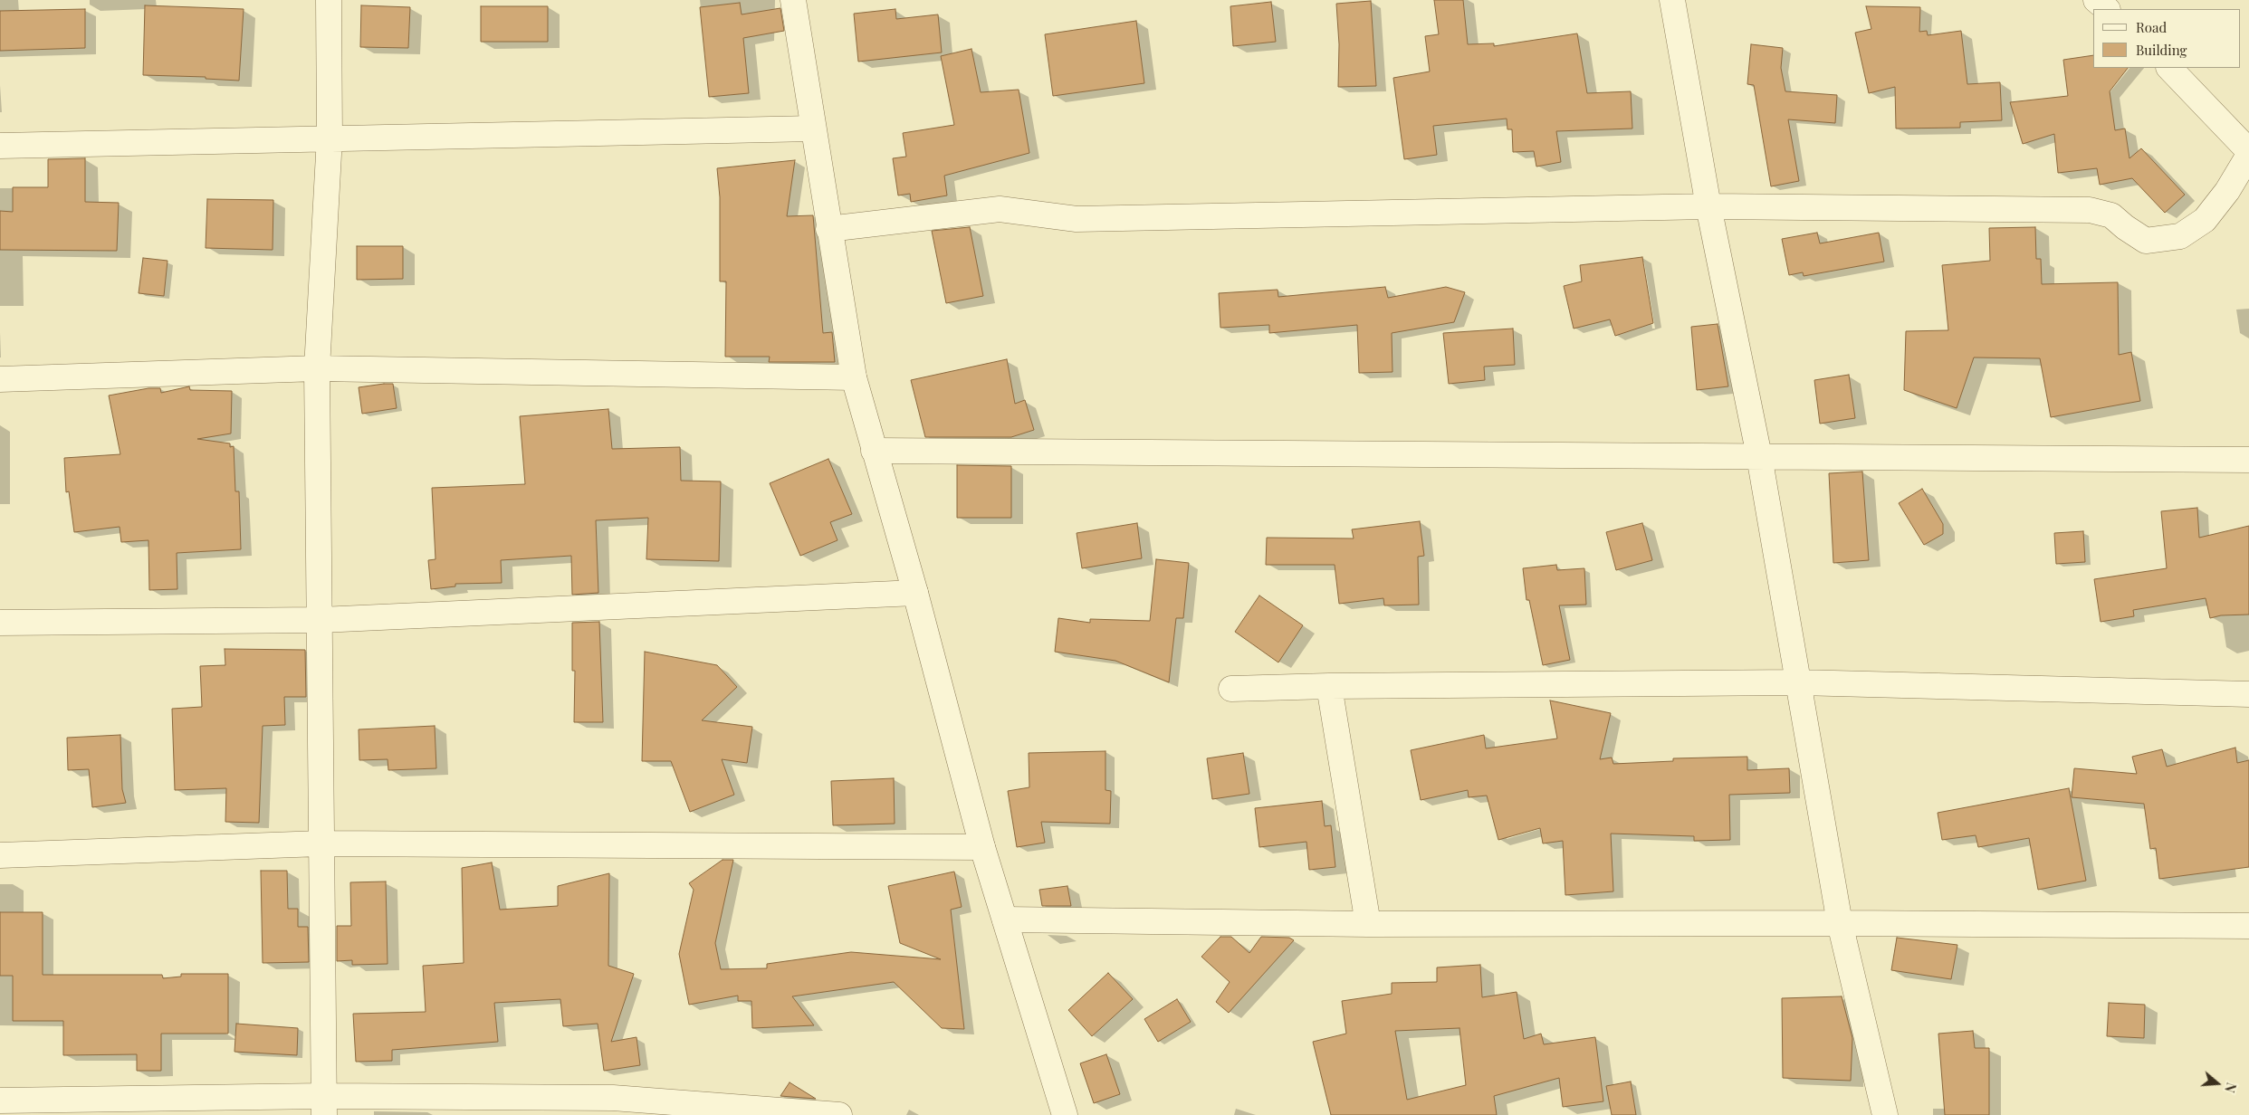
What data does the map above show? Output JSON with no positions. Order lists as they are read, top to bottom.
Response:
{
  "legend": ["Road", "Building"],
  "north": "right"
}
